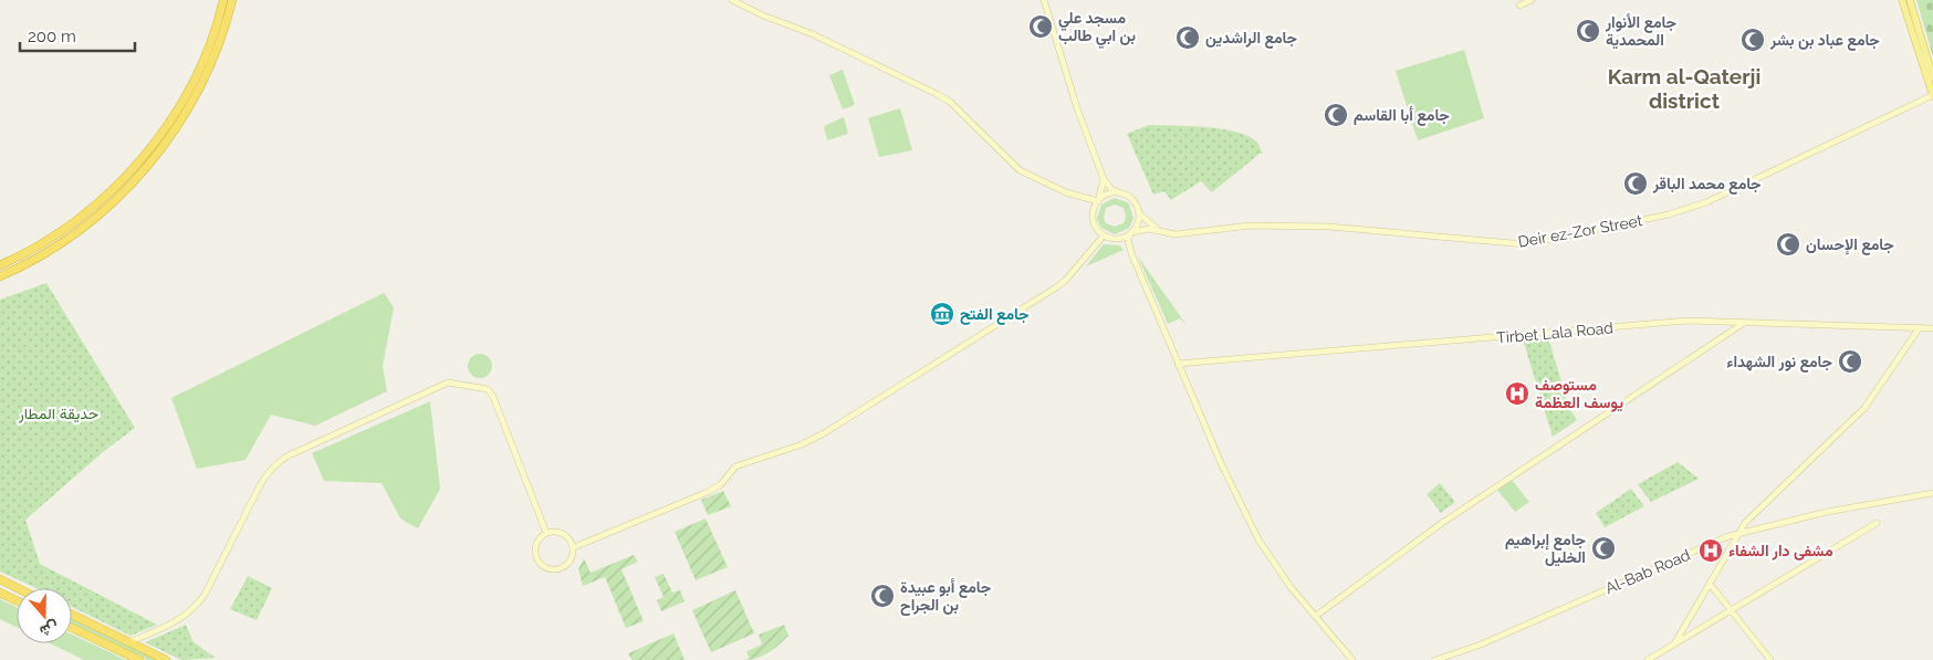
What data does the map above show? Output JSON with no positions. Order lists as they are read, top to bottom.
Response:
{
  "streets": {
    "main road": ["Deir ez-Zor Street", "Tirbet Lala Road", "Al-Bab Road"]
  },
  "districts": ["Karm al-Qaterji district"],
  "parks": ["حديقة المطار"],
  "places": {
    "mosque": [
      "مسجد علي بن ابي طالب",
      "جامع الأنوار المحمدية",
      "جامع الراشدين",
      "جامع عباد بن بشر",
      "جامع أبا القاسم",
      "جامع محمد الباقر",
      "جامع الإحسان",
      "جامع نور الشهداء",
      "جامع إبراهيم الخليل",
      "جامع أبو عبيدة بن الجراح"
    ],
    "museum": ["جامع الفتح"],
    "hospital": ["مستوصف يوسف العظمة", "مشفى دار الشفاء"]
  },
  "scale_bar": "200 m",
  "north": "bottom"
}
